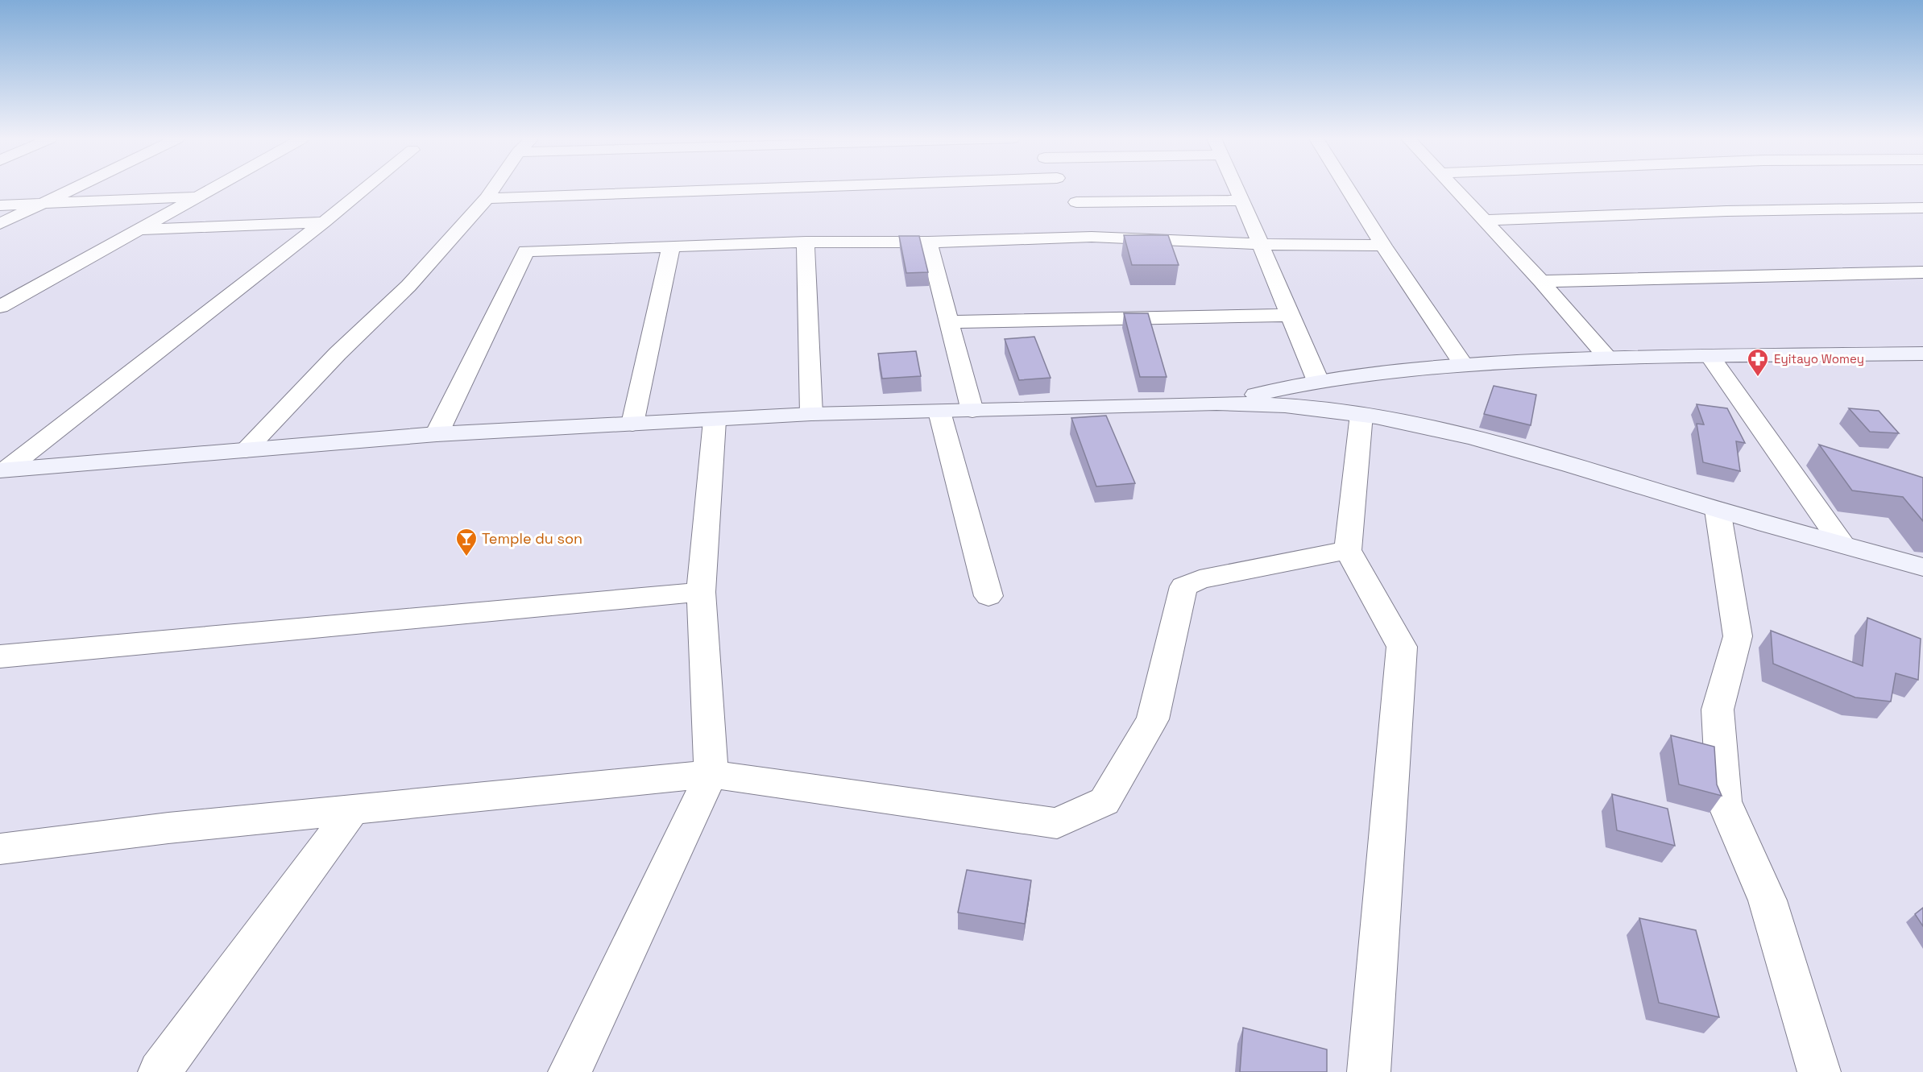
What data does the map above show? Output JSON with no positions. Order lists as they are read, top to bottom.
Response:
{
  "places": {
    "pharmacy": ["Eyitayo Womey"],
    "bar": ["Temple du son"]
  }
}
